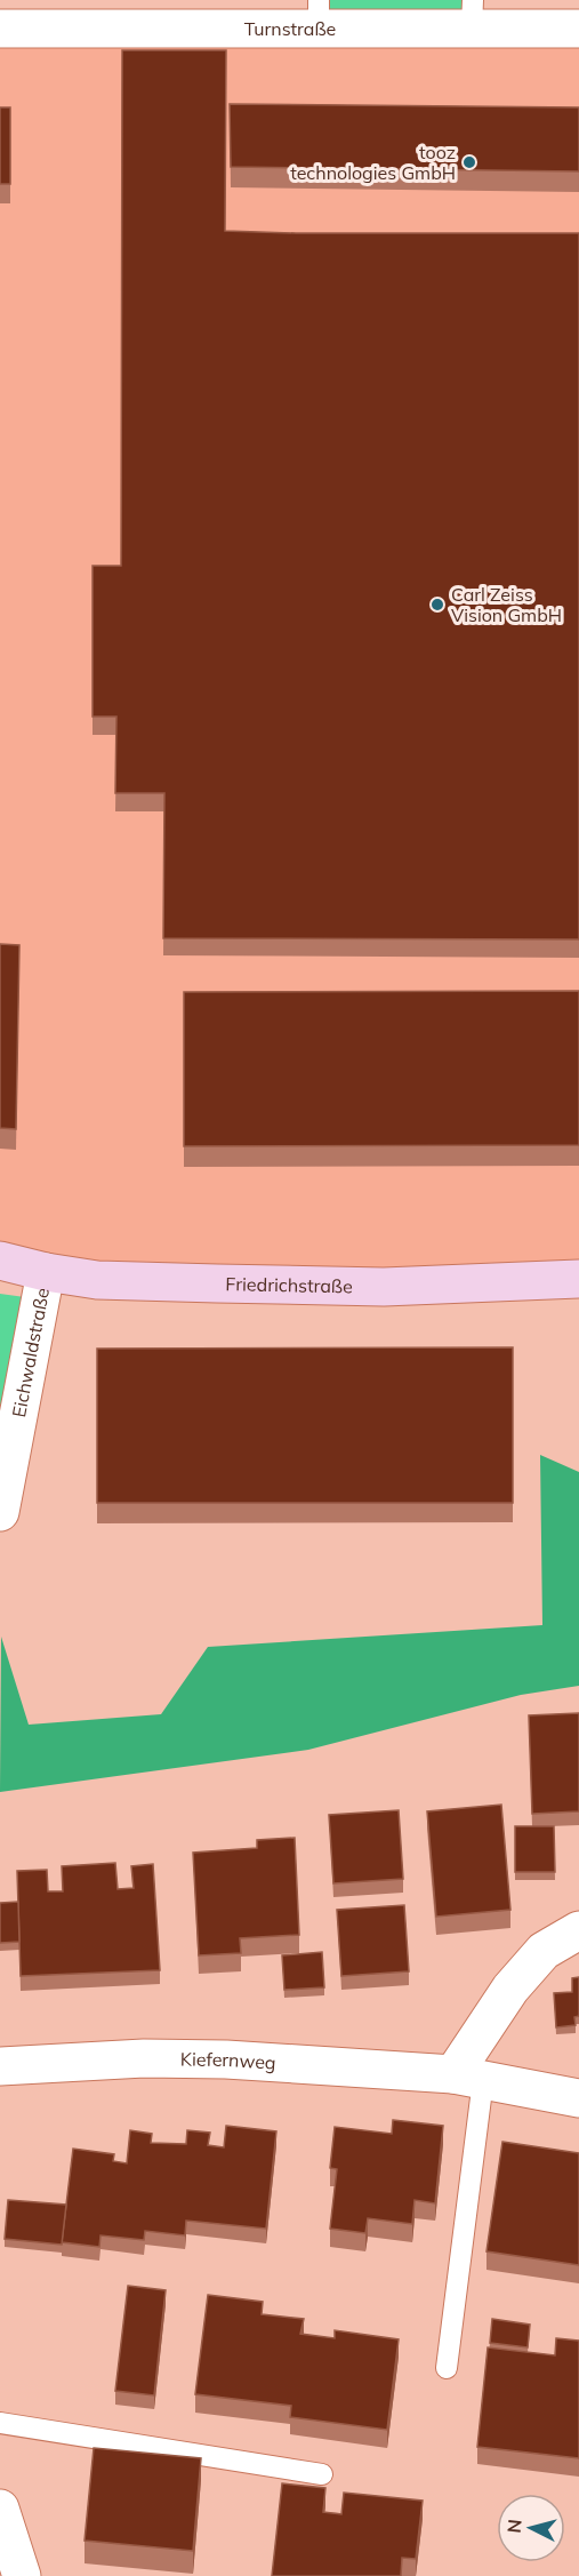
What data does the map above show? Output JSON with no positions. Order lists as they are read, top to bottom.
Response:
{
  "streets": {
    "main road": ["Friedrichstraße"],
    "street": ["Turnstraße", "Eichwaldstraße", "Kiefernweg"]
  },
  "crossings": [
    ["Friedrichstraße", "Eichwaldstraße"]
  ],
  "places": ["tooz technologies GmbH", "Carl Zeiss Vision GmbH"],
  "north": "left"
}
